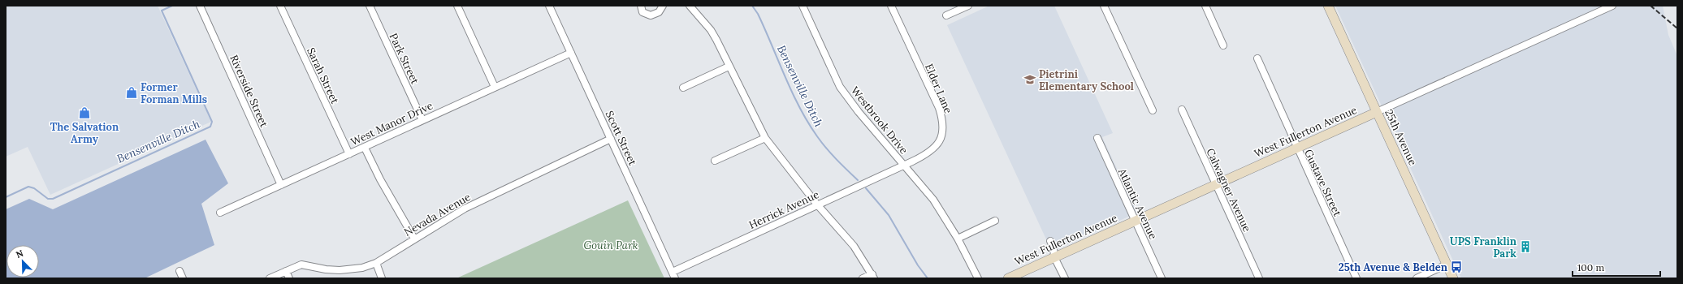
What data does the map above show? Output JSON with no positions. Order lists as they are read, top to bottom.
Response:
{
  "streets": {
    "street": [
      "Park Street",
      "Sarah Street",
      "Elder Lane",
      "Riverside Street",
      "Westbrook Drive",
      "West Manor Drive",
      "West Fullerton Avenue",
      "25th Avenue",
      "Scott Street",
      "Gustave Street",
      "Calwagner Avenue",
      "Atlantic Avenue",
      "Herrick Avenue",
      "Nevada Avenue"
    ]
  },
  "crossings": [
    ["Park Street", "West Manor Drive"],
    ["Sarah Street", "West Manor Drive"],
    ["Elder Lane", "Westbrook Drive"],
    ["Elder Lane", "Herrick Avenue"],
    ["Riverside Street", "West Manor Drive"],
    ["Westbrook Drive", "Herrick Avenue"],
    ["West Manor Drive", "Scott Street"],
    ["West Fullerton Avenue", "25th Avenue"],
    ["West Fullerton Avenue", "Gustave Street"],
    ["West Fullerton Avenue", "Calwagner Avenue"],
    ["West Fullerton Avenue", "Atlantic Avenue"],
    ["Scott Street", "Herrick Avenue"],
    ["Scott Street", "Nevada Avenue"]
  ],
  "water": ["Bensenville Ditch"],
  "parks": ["Gouin Park"],
  "places": {
    "school or university": ["Pietrini Elementary School"],
    "shop": ["Former Forman Mills", "The Salvation Army"],
    "building": ["UPS Franklin Park"],
    "bus stop": ["25th Avenue & Belden"]
  },
  "scale_bar": "100 m",
  "north": "top left"
}
